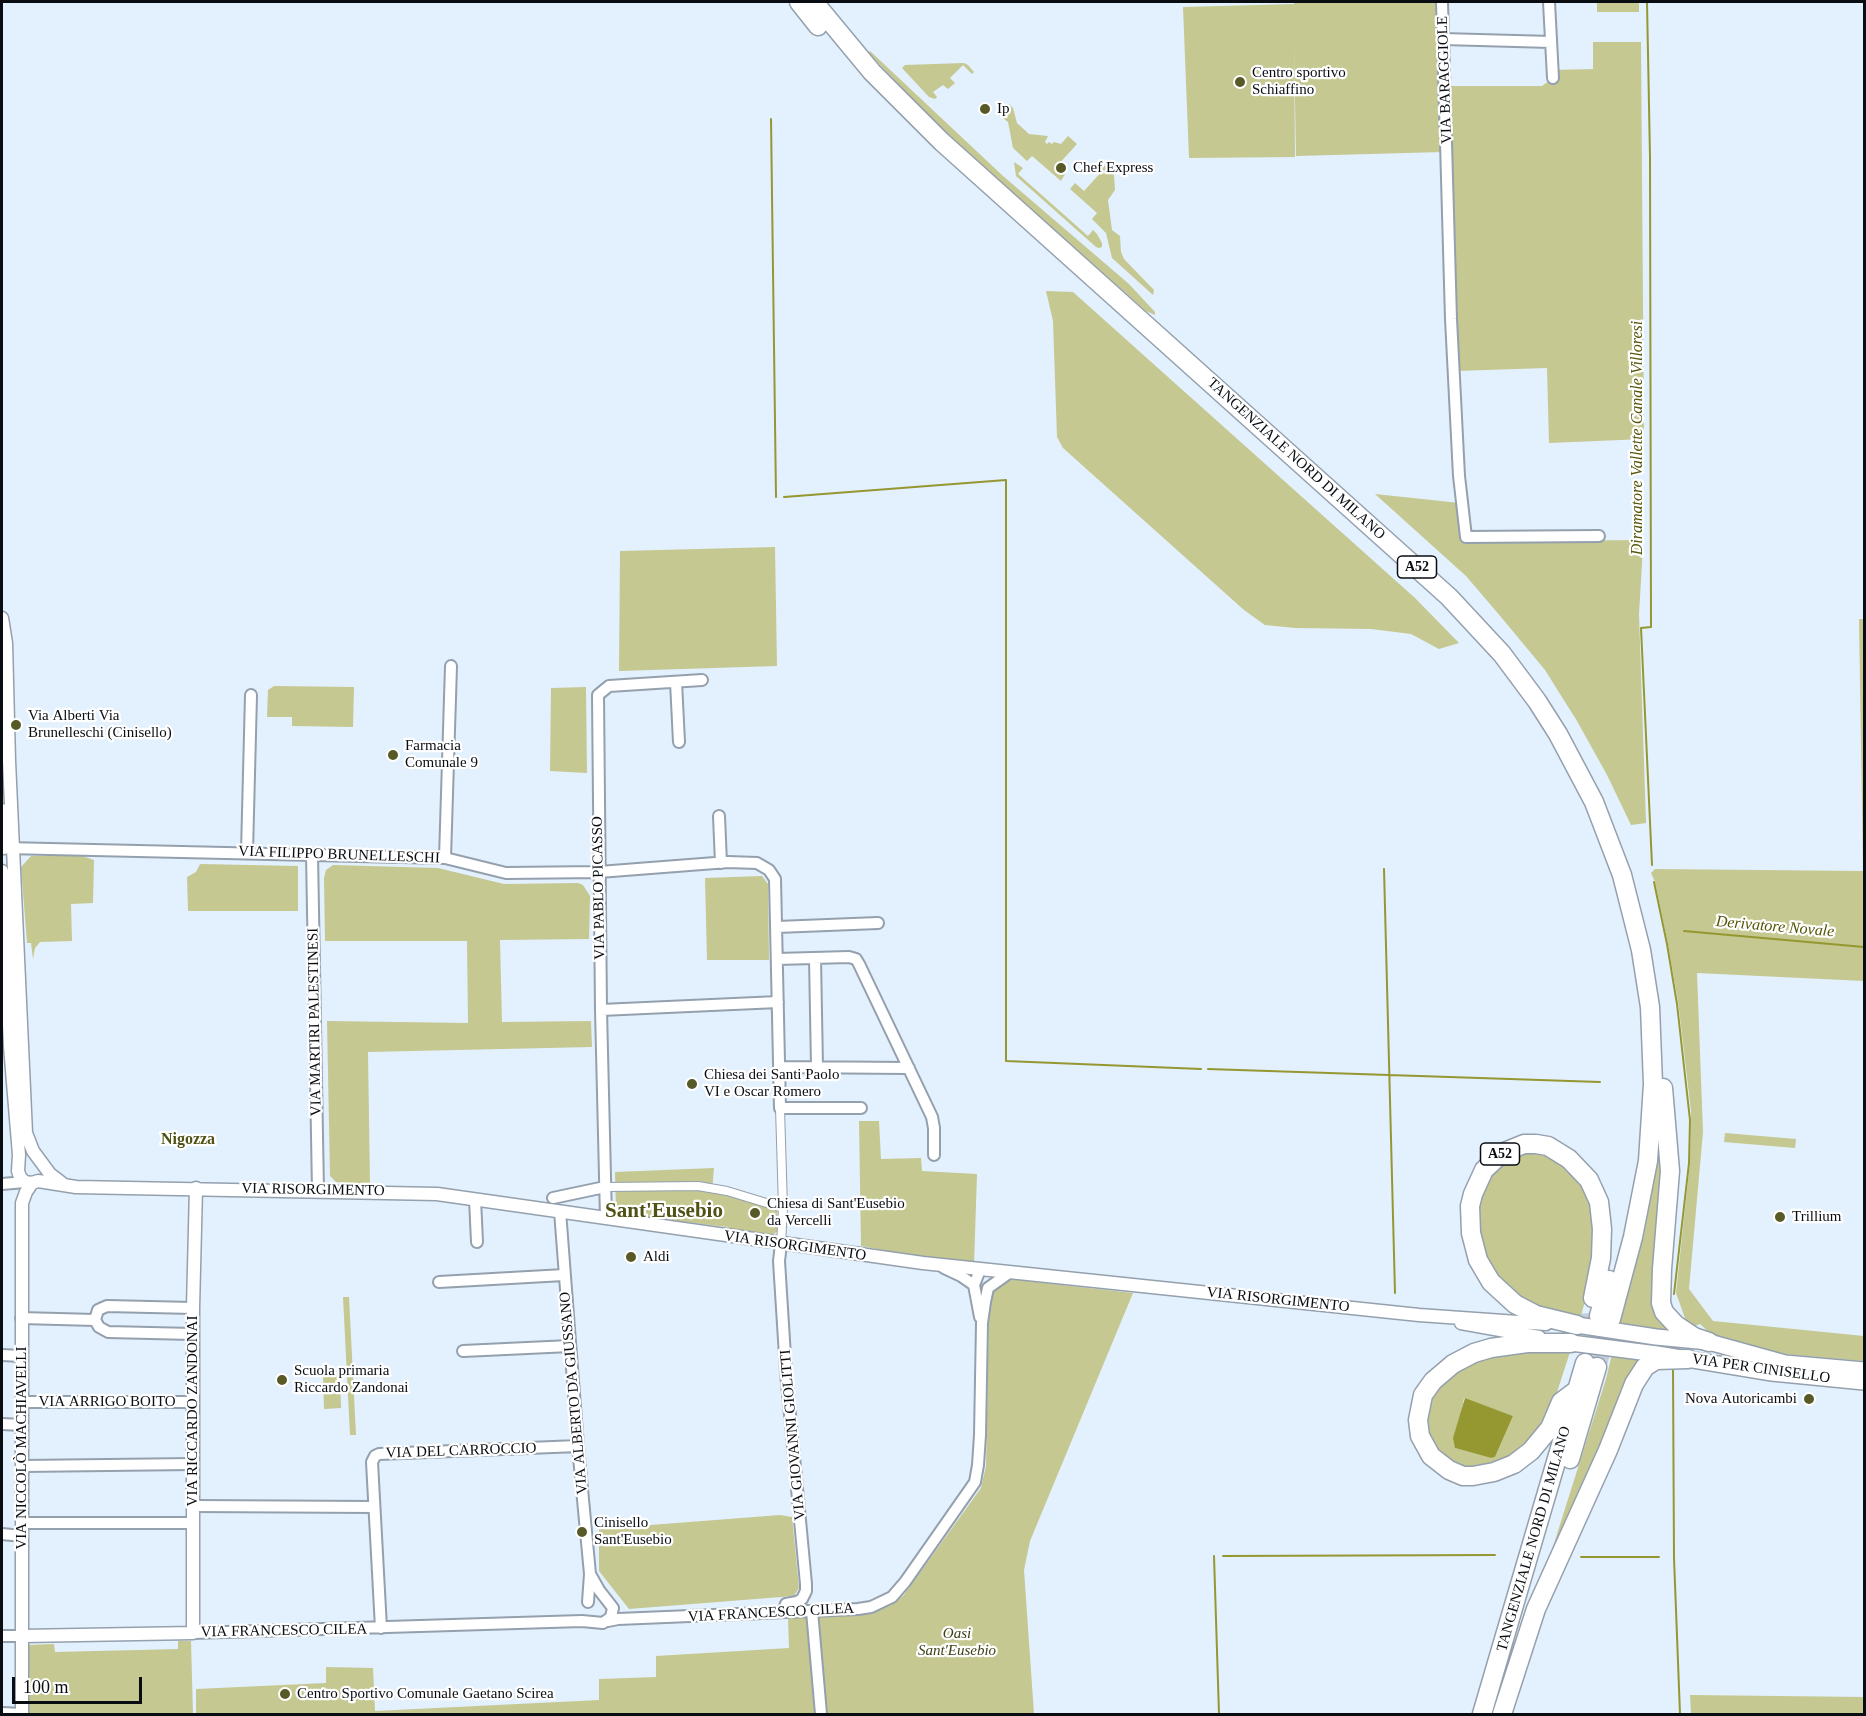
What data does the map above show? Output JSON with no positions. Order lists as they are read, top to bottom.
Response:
{
  "streets": {
    "highway": ["TANGENZIALE NORD DI MILANO", "A52"],
    "main road": ["VIA RISORGIMENTO", "VIA PER CINISELLO"],
    "street": [
      "VIA BARAGGIOLE",
      "VIA FILIPPO BRUNELLESCHI",
      "VIA PABLO PICASSO",
      "VIA MARTIRI PALESTINESI",
      "VIA ALBERTO DA GIUSSANO",
      "VIA ARRIGO BOITO",
      "VIA RICCARDO ZANDONAI",
      "VIA GIOVANNI GIOLITTI",
      "VIA NICCOLÒ MACHIAVELLI",
      "VIA DEL CARROCCIO",
      "VIA FRANCESCO CILEA"
    ]
  },
  "crossings": [
    ["TANGENZIALE NORD DI MILANO", "A52"],
    ["TANGENZIALE NORD DI MILANO", "VIA RISORGIMENTO"],
    ["A52", "VIA RISORGIMENTO"],
    ["A52", "VIA PER CINISELLO"],
    ["VIA FILIPPO BRUNELLESCHI", "VIA PABLO PICASSO"],
    ["VIA FILIPPO BRUNELLESCHI", "VIA MARTIRI PALESTINESI"],
    ["VIA PABLO PICASSO", "VIA RISORGIMENTO"],
    ["VIA MARTIRI PALESTINESI", "VIA RISORGIMENTO"],
    ["VIA RISORGIMENTO", "VIA PER CINISELLO"],
    ["VIA RISORGIMENTO", "VIA ALBERTO DA GIUSSANO"],
    ["VIA RISORGIMENTO", "VIA RICCARDO ZANDONAI"],
    ["VIA RISORGIMENTO", "VIA GIOVANNI GIOLITTI"],
    ["VIA RISORGIMENTO", "VIA NICCOLÒ MACHIAVELLI"],
    ["VIA RISORGIMENTO", "VIA FRANCESCO CILEA"],
    ["VIA ALBERTO DA GIUSSANO", "VIA DEL CARROCCIO"],
    ["VIA ALBERTO DA GIUSSANO", "VIA FRANCESCO CILEA"],
    ["VIA ARRIGO BOITO", "VIA RICCARDO ZANDONAI"],
    ["VIA ARRIGO BOITO", "VIA NICCOLÒ MACHIAVELLI"],
    ["VIA RICCARDO ZANDONAI", "VIA FRANCESCO CILEA"],
    ["VIA GIOVANNI GIOLITTI", "VIA FRANCESCO CILEA"],
    ["VIA NICCOLÒ MACHIAVELLI", "VIA FRANCESCO CILEA"],
    ["VIA DEL CARROCCIO", "VIA FRANCESCO CILEA"]
  ],
  "districts": ["Nigozza", "Sant'Eusebio"],
  "water": ["Diramatore Vallette Canale Villoresi", "Derivatore Novale"],
  "parks": ["Oasi Sant'Eusebio"],
  "places": [
    "Centro sportivo Schiaffino",
    "Ip",
    "Chef Express",
    "Via Alberti Via Brunelleschi (Cinisello)",
    "Farmacia Comunale 9",
    "Chiesa dei Santi Paolo VI e Oscar Romero",
    "Chiesa di Sant'Eusebio da Vercelli",
    "Trillium",
    "Aldi",
    "Scuola primaria Riccardo Zandonai",
    "Nova Autoricambi",
    "Cinisello Sant'Eusebio",
    "Centro Sportivo Comunale Gaetano Scirea"
  ],
  "scale_bar": "100 m"
}
